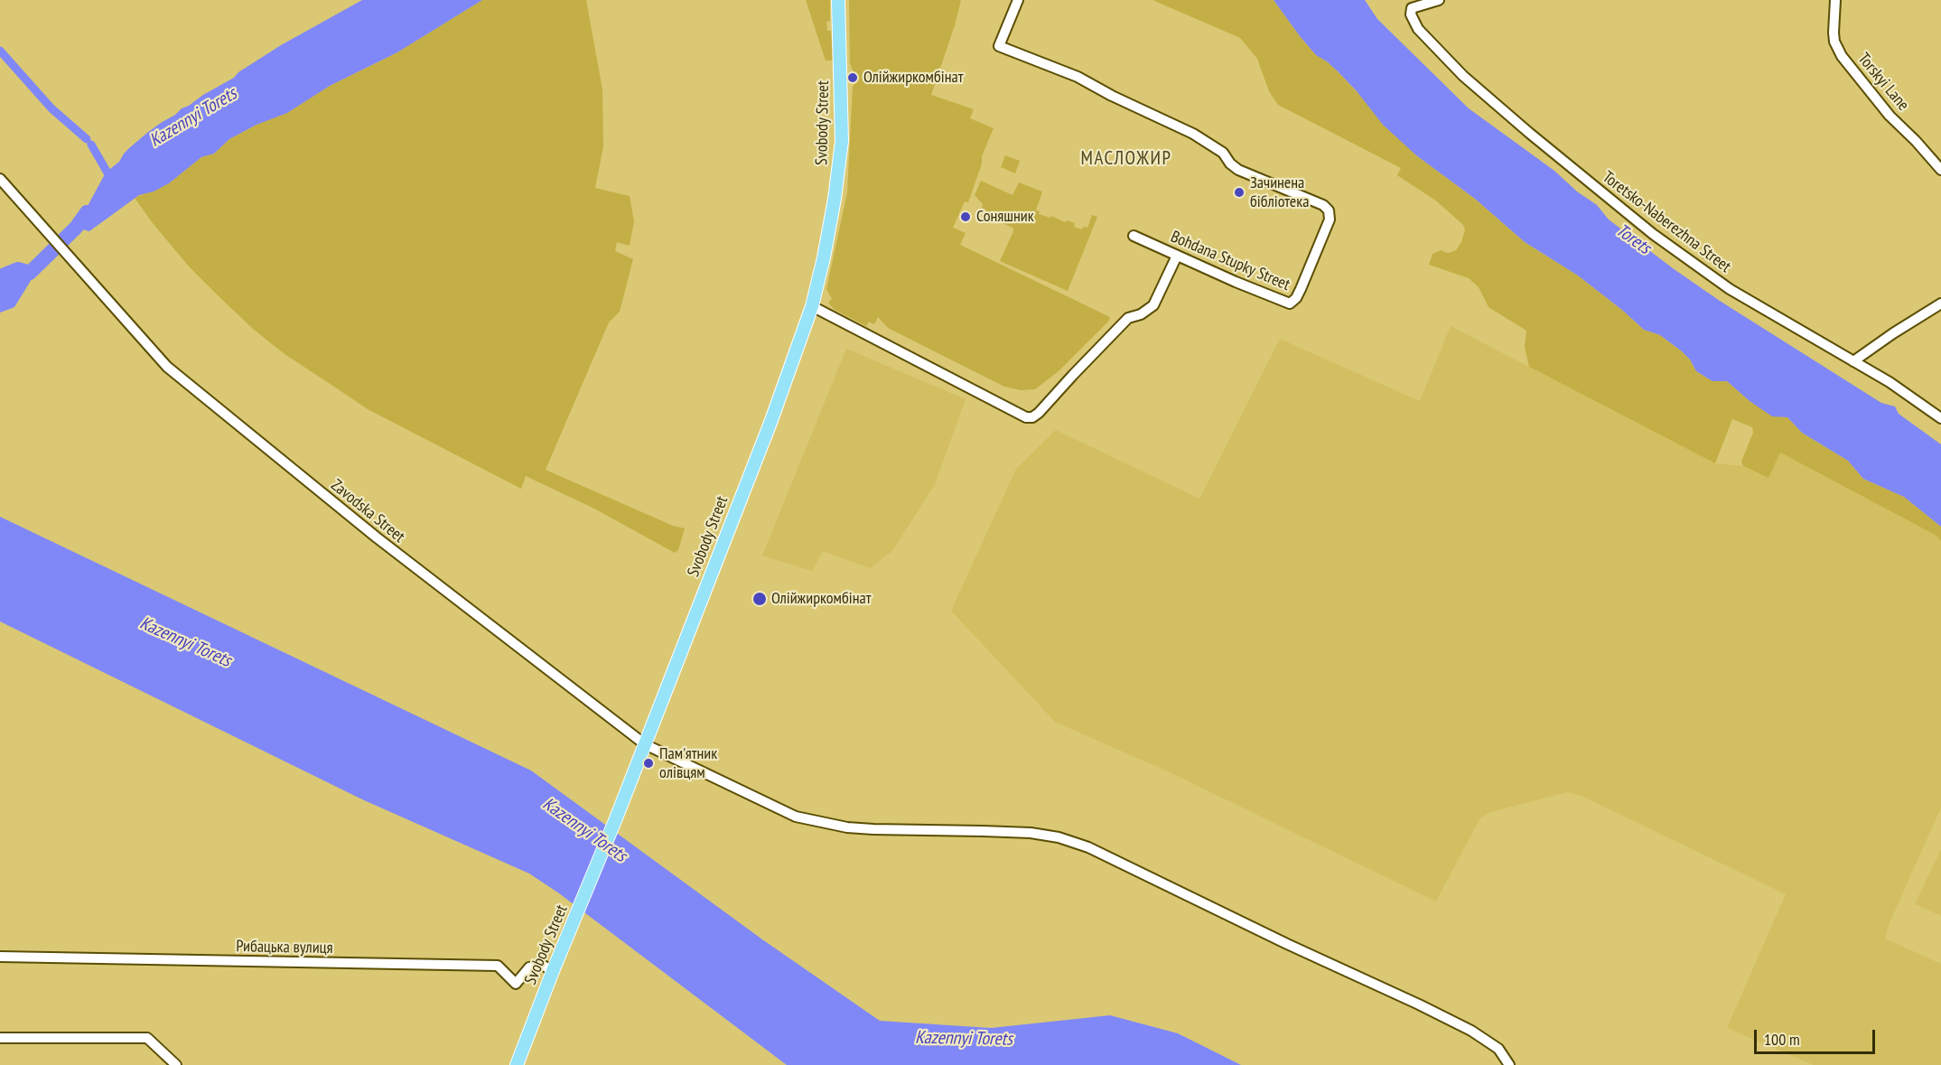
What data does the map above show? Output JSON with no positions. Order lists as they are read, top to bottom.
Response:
{
  "streets": {
    "main road": ["Svobody Street"],
    "street": [
      "Torskyi Lane",
      "Toretsko-Naberezhna Street",
      "Bohdana Stupky Street",
      "Zavodska Street",
      "Рибацька вулиця"
    ]
  },
  "crossings": [
    ["Svobody Street", "Zavodska Street"],
    ["Svobody Street", "Рибацька вулиця"]
  ],
  "districts": ["МАСЛОЖИР"],
  "water": ["Kazennyi Torets", "Torets"],
  "places": [
    "Олійжиркомбінат",
    "Зачинена бібліотека",
    "Соняшник",
    "Олійжиркомбiнат",
    "Пам'ятник олівцям"
  ],
  "scale_bar": "100 m"
}
